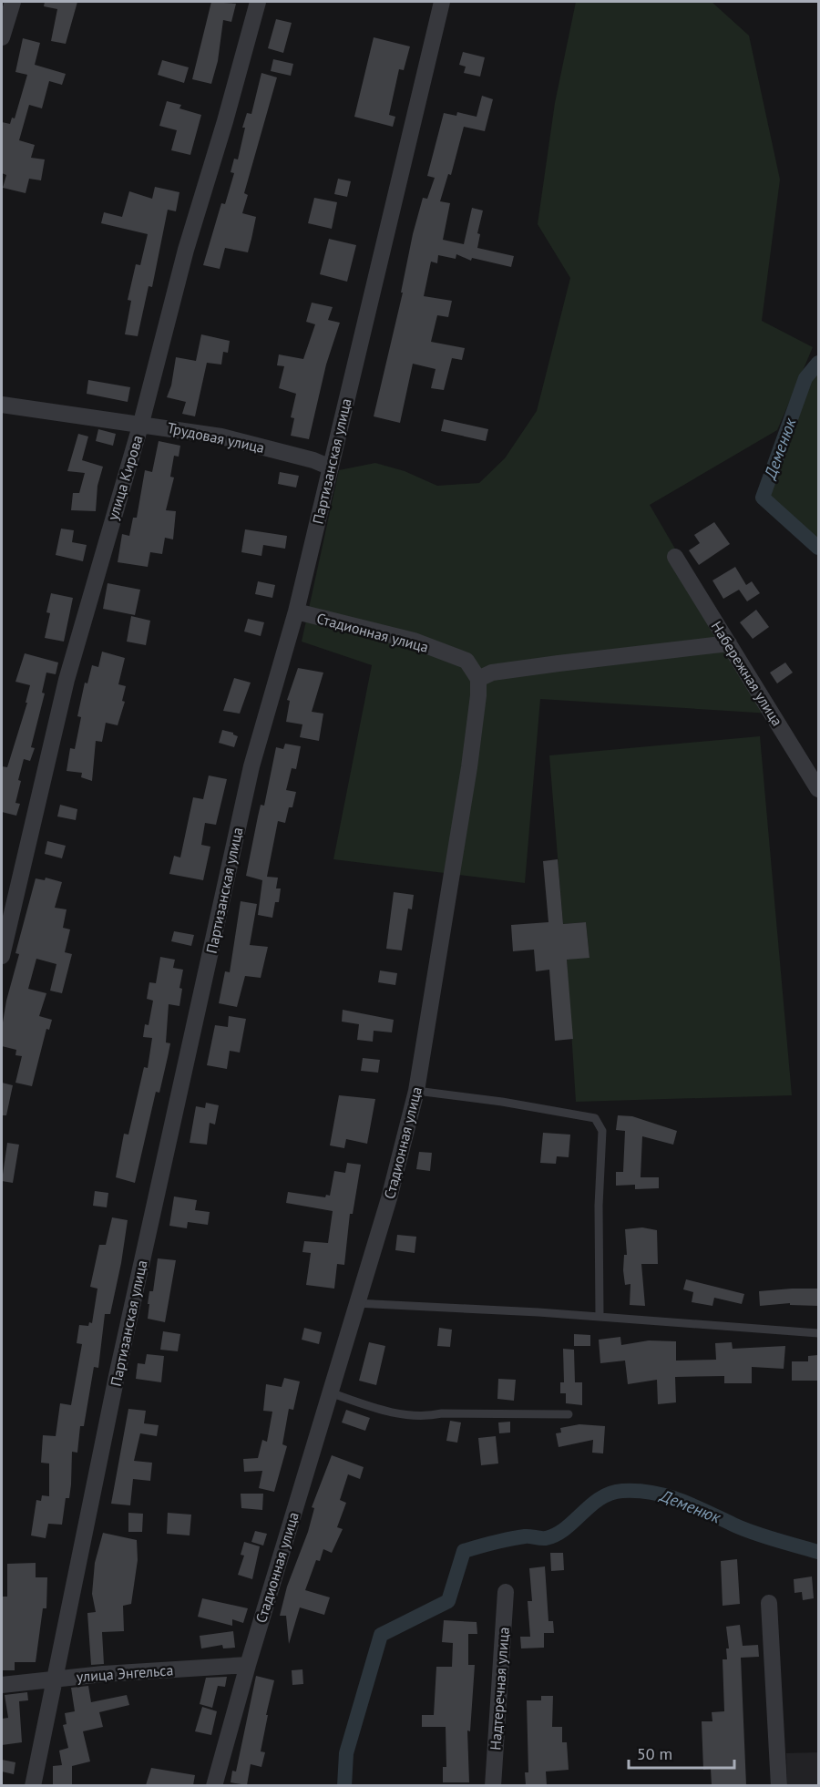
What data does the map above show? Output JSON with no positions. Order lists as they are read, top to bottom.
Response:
{
  "streets": {
    "street": [
      "Трудовая улица",
      "Партизанская улица",
      "улица Кирова",
      "Стадионная улица",
      "Набережная улица",
      "улица Энгельса",
      "Надтеречная улица"
    ]
  },
  "crossings": [
    ["Трудовая улица", "Партизанская улица"],
    ["Трудовая улица", "улица Кирова"],
    ["Партизанская улица", "Стадионная улица"],
    ["Партизанская улица", "улица Энгельса"],
    ["Стадионная улица", "улица Энгельса"]
  ],
  "water": ["Деменюк"],
  "scale_bar": "50 m"
}
